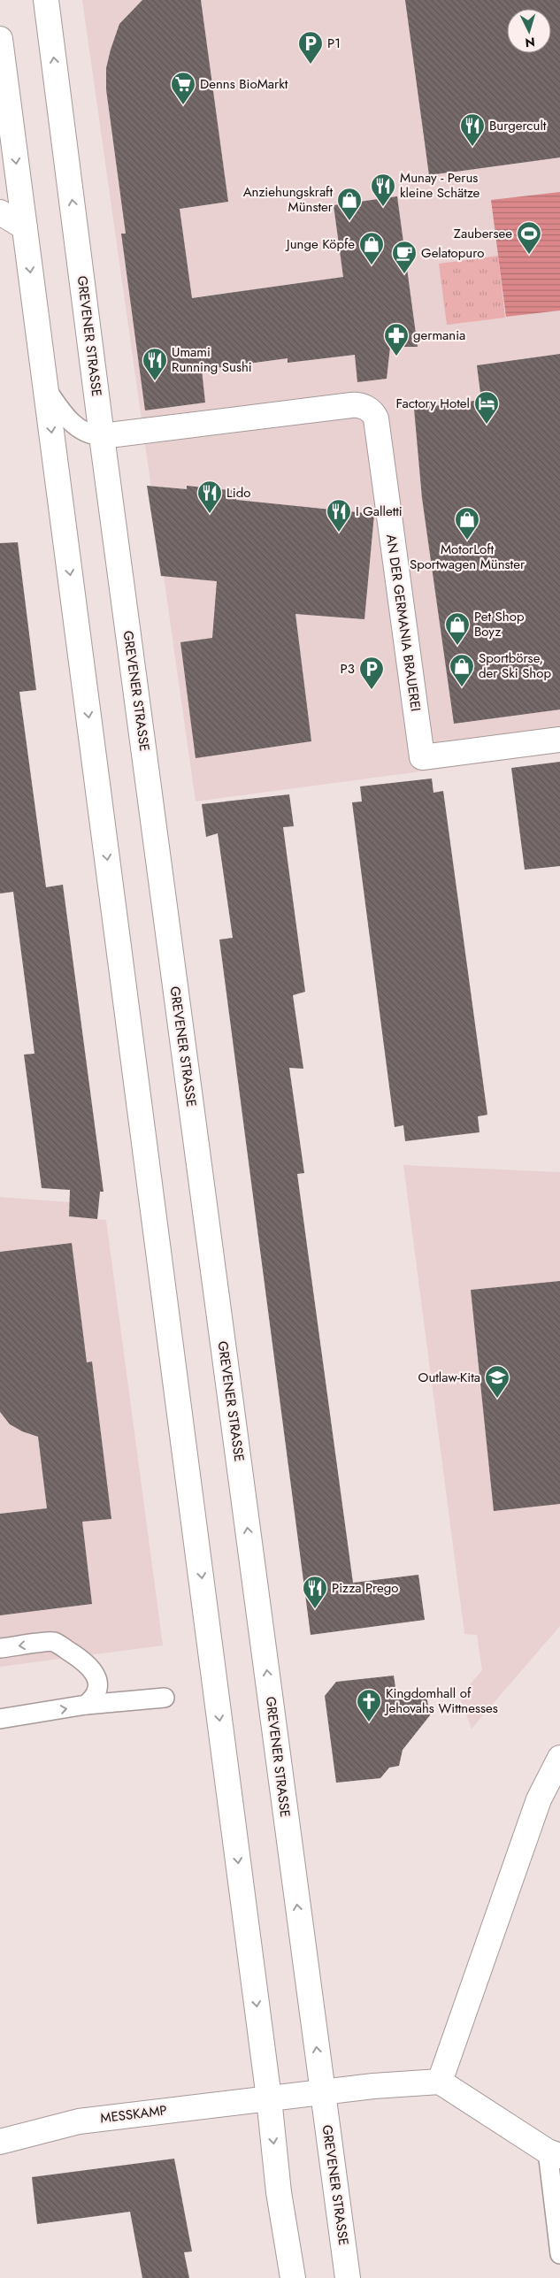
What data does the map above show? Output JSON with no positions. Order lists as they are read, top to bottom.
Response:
{
  "streets": {
    "main road": ["GREVENER STRASSE", "AN DER GERMANIA BRAUEREI", "MESSKAMP"]
  },
  "crossings": [
    ["GREVENER STRASSE", "AN DER GERMANIA BRAUEREI"]
  ],
  "places": {
    "parking": ["P1", "P3"],
    "supermarket": ["Denns BioMarkt"],
    "restaurant": [
      "Burgercult",
      "Munay - Perus kleine Schätze",
      "Umami Running Sushi",
      "Lido",
      "I Galletti",
      "Pizza Prego"
    ],
    "shop": [
      "Anziehungskraft Münster",
      "Junge Köpfe",
      "MotorLoft Sportwagen Münster",
      "Pet Shop Boyz",
      "Sportbörse, der Ski Shop"
    ],
    "sports": ["Zaubersee"],
    "cafe": ["Gelatopuro"],
    "pharmacy": ["germania"],
    "hotel": ["Factory Hotel"],
    "school or university": ["Outlaw-Kita"],
    "church": ["Kingdomhall of Jehovahs Wittnesses"]
  },
  "north": "bottom"
}
